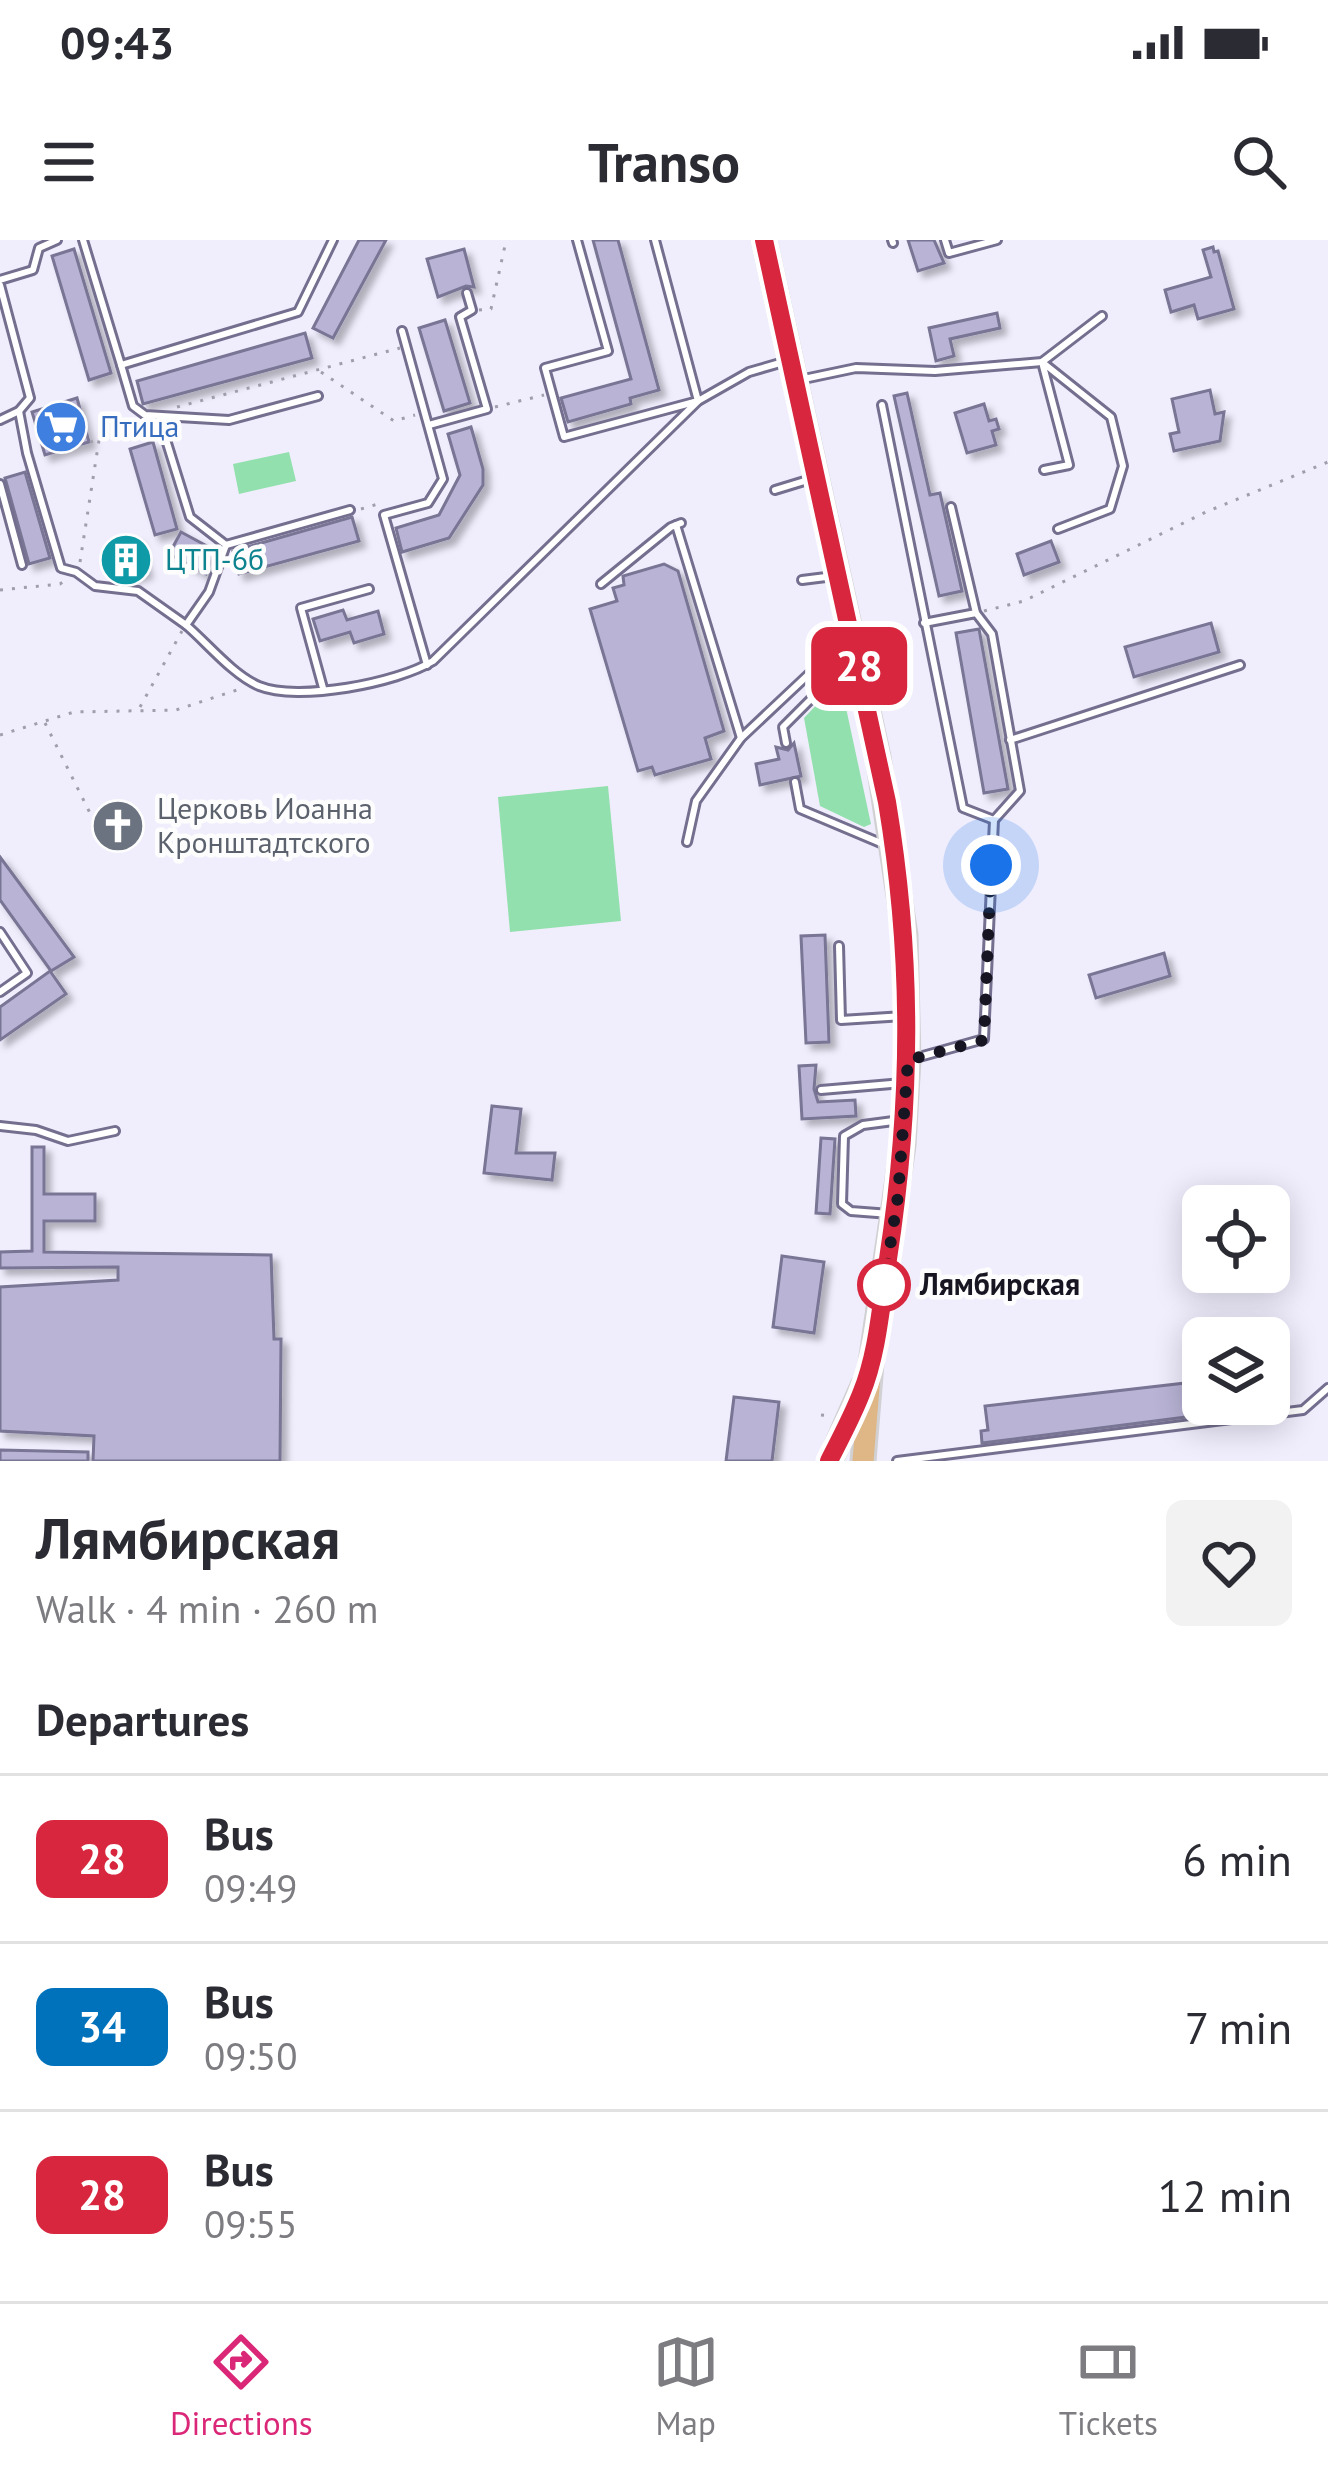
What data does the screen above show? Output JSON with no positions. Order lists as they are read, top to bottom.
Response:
{
  "places": {
    "supermarket": ["Птица"],
    "building": ["ЦТП-6б"],
    "church": ["Церковь Иоанна Кронштадтского"],
    "other": ["Лямбирская"]
  },
  "lines": ["bus line 28"],
  "page": {
    "status": "09:43",
    "header": "Transo",
    "on_map": "28",
    "heading": [
      ["Лямбирская", "Walk · 4 min · 260 m"],
      "Departures"
    ],
    "list": [
      {
        "mark": "28",
        "name": "Bus",
        "note": "09:49",
        "value": "6 min"
      },
      {
        "mark": "34",
        "name": "Bus",
        "note": "09:50",
        "value": "7 min"
      },
      {
        "mark": "28",
        "name": "Bus",
        "note": "09:55",
        "value": "12 min"
      }
    ],
    "tabs": ["Directions", "Map", "Tickets"]
  }
}
